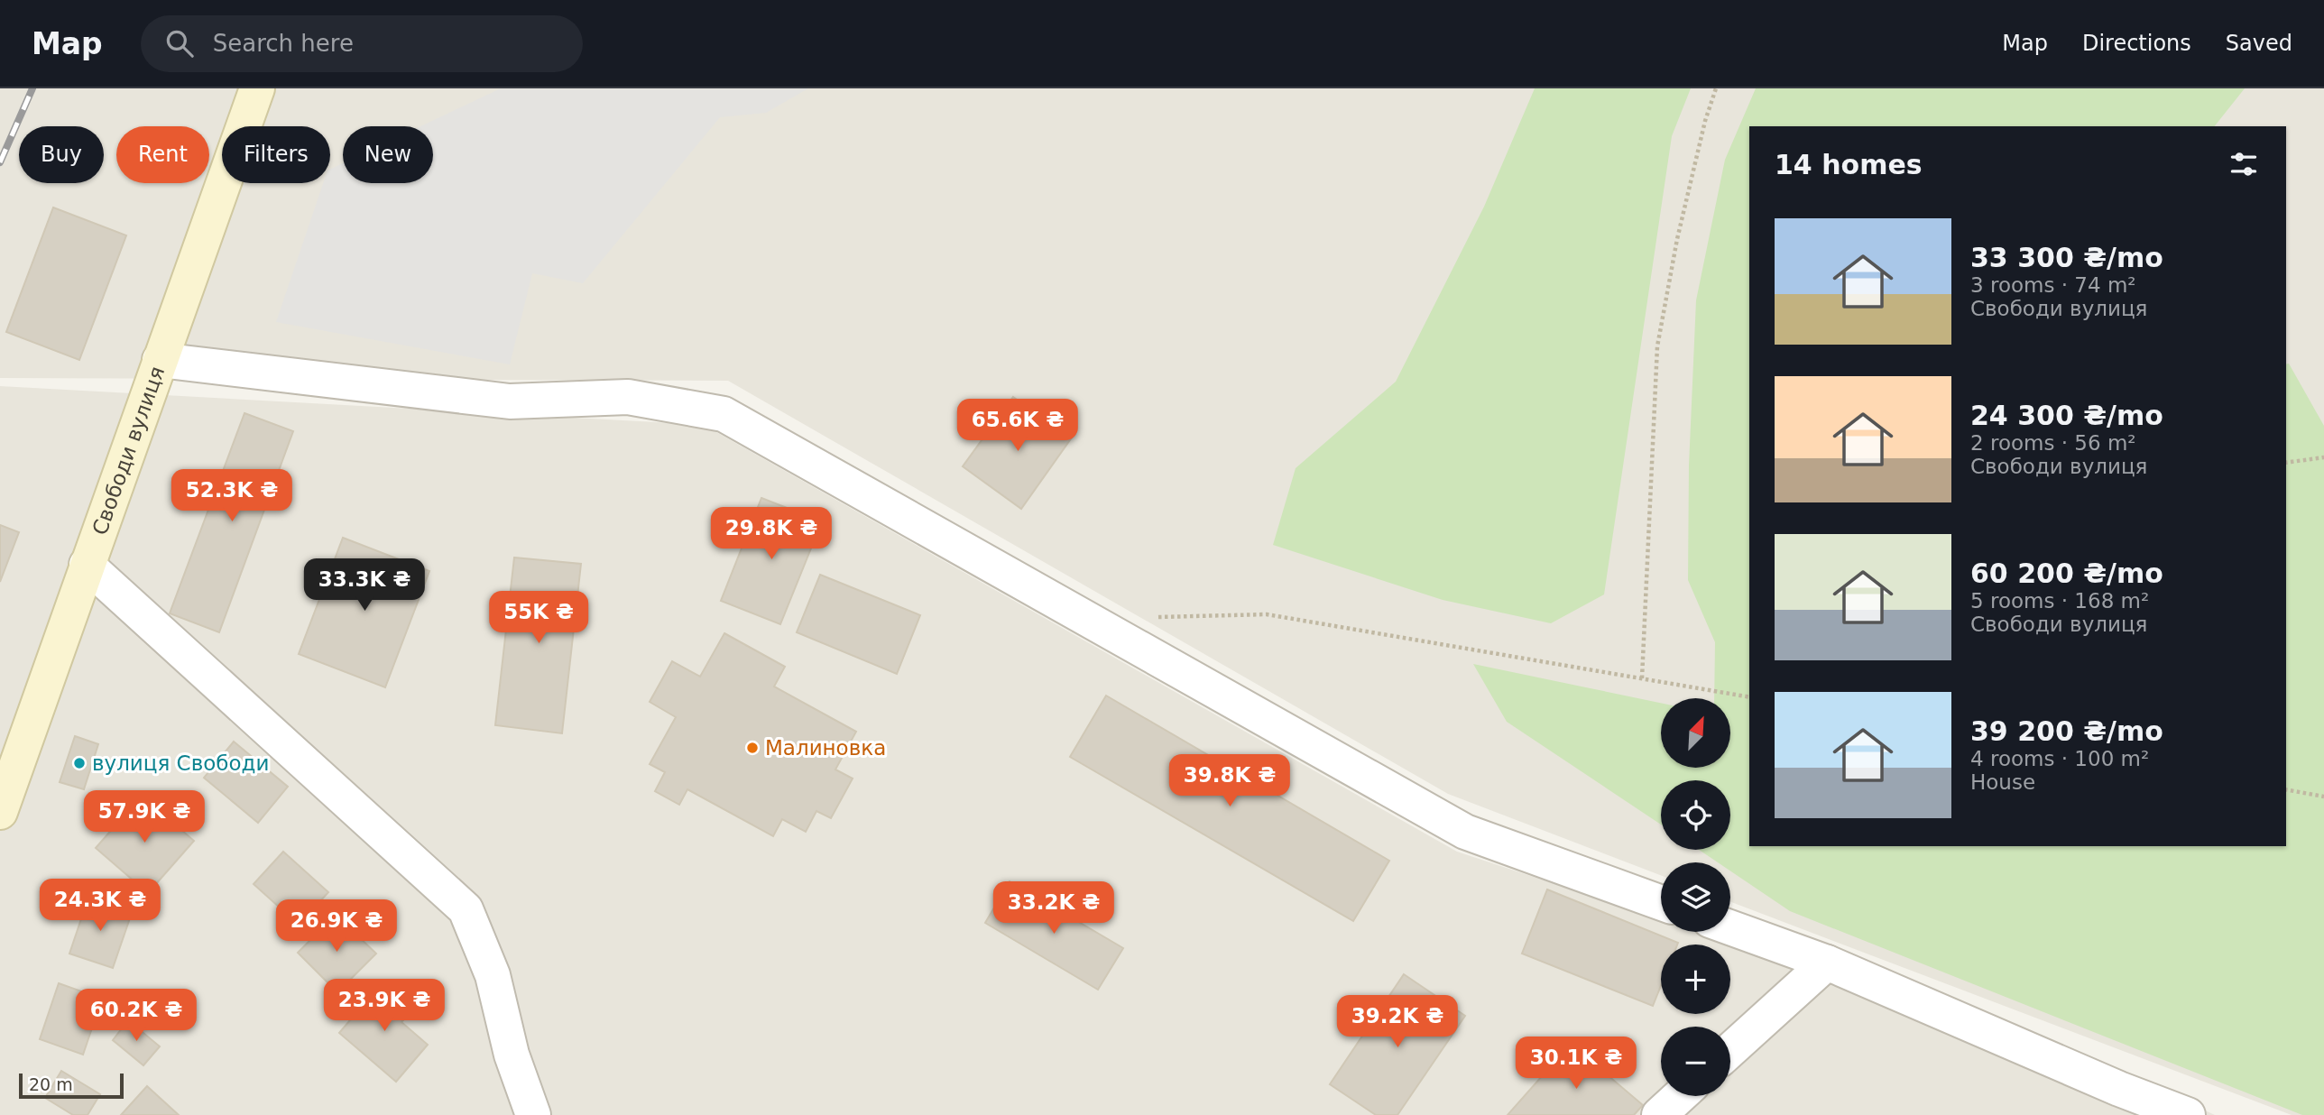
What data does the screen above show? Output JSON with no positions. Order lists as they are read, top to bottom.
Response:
{
  "streets": {
    "main road": ["Свободи вулиця"]
  },
  "places": ["Малиновка", "вулиця Свободи"],
  "scale_bar": "20 m",
  "north": "top right",
  "page": {
    "header": "Map",
    "search": "Search here",
    "nav": ["Map", "Directions", "Saved"],
    "chip": [
      "Buy",
      "Rent",
      "Filters",
      "New"
    ],
    "heading": "14 homes",
    "list": [
      {
        "name": "33 300 ₴/mo",
        "note": "3 rooms · 74 m² · Свободи вулиця"
      },
      {
        "name": "24 300 ₴/mo",
        "note": "2 rooms · 56 m² · Свободи вулиця"
      },
      {
        "name": "60 200 ₴/mo",
        "note": "5 rooms · 168 m² · Свободи вулиця"
      },
      {
        "name": "39 200 ₴/mo",
        "note": "4 rooms · 100 m² · House"
      }
    ],
    "price": [
      "65.6K ₴",
      "52.3K ₴",
      "29.8K ₴",
      "33.3K ₴",
      "55K ₴",
      "39.8K ₴",
      "57.9K ₴",
      "24.3K ₴",
      "33.2K ₴",
      "26.9K ₴",
      "23.9K ₴",
      "60.2K ₴",
      "39.2K ₴",
      "30.1K ₴"
    ],
    "map_buttons": ["+", "−"],
    "scale": "20 m"
  }
}
